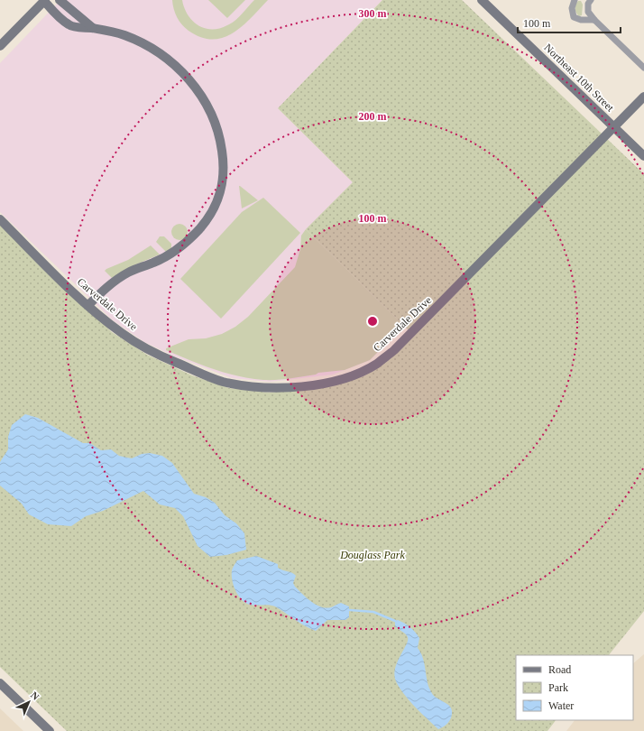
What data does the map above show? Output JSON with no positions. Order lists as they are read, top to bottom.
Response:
{
  "streets": {
    "street": ["Northeast 10th Street", "Carverdale Drive"]
  },
  "crossings": [
    ["Northeast 10th Street", "Carverdale Drive"]
  ],
  "parks": ["Douglass Park"],
  "legend": ["Road", "Park", "Water"],
  "scale_bar": "100 m",
  "north": "top right",
  "rings": ["300 m", "200 m", "100 m"]
}
